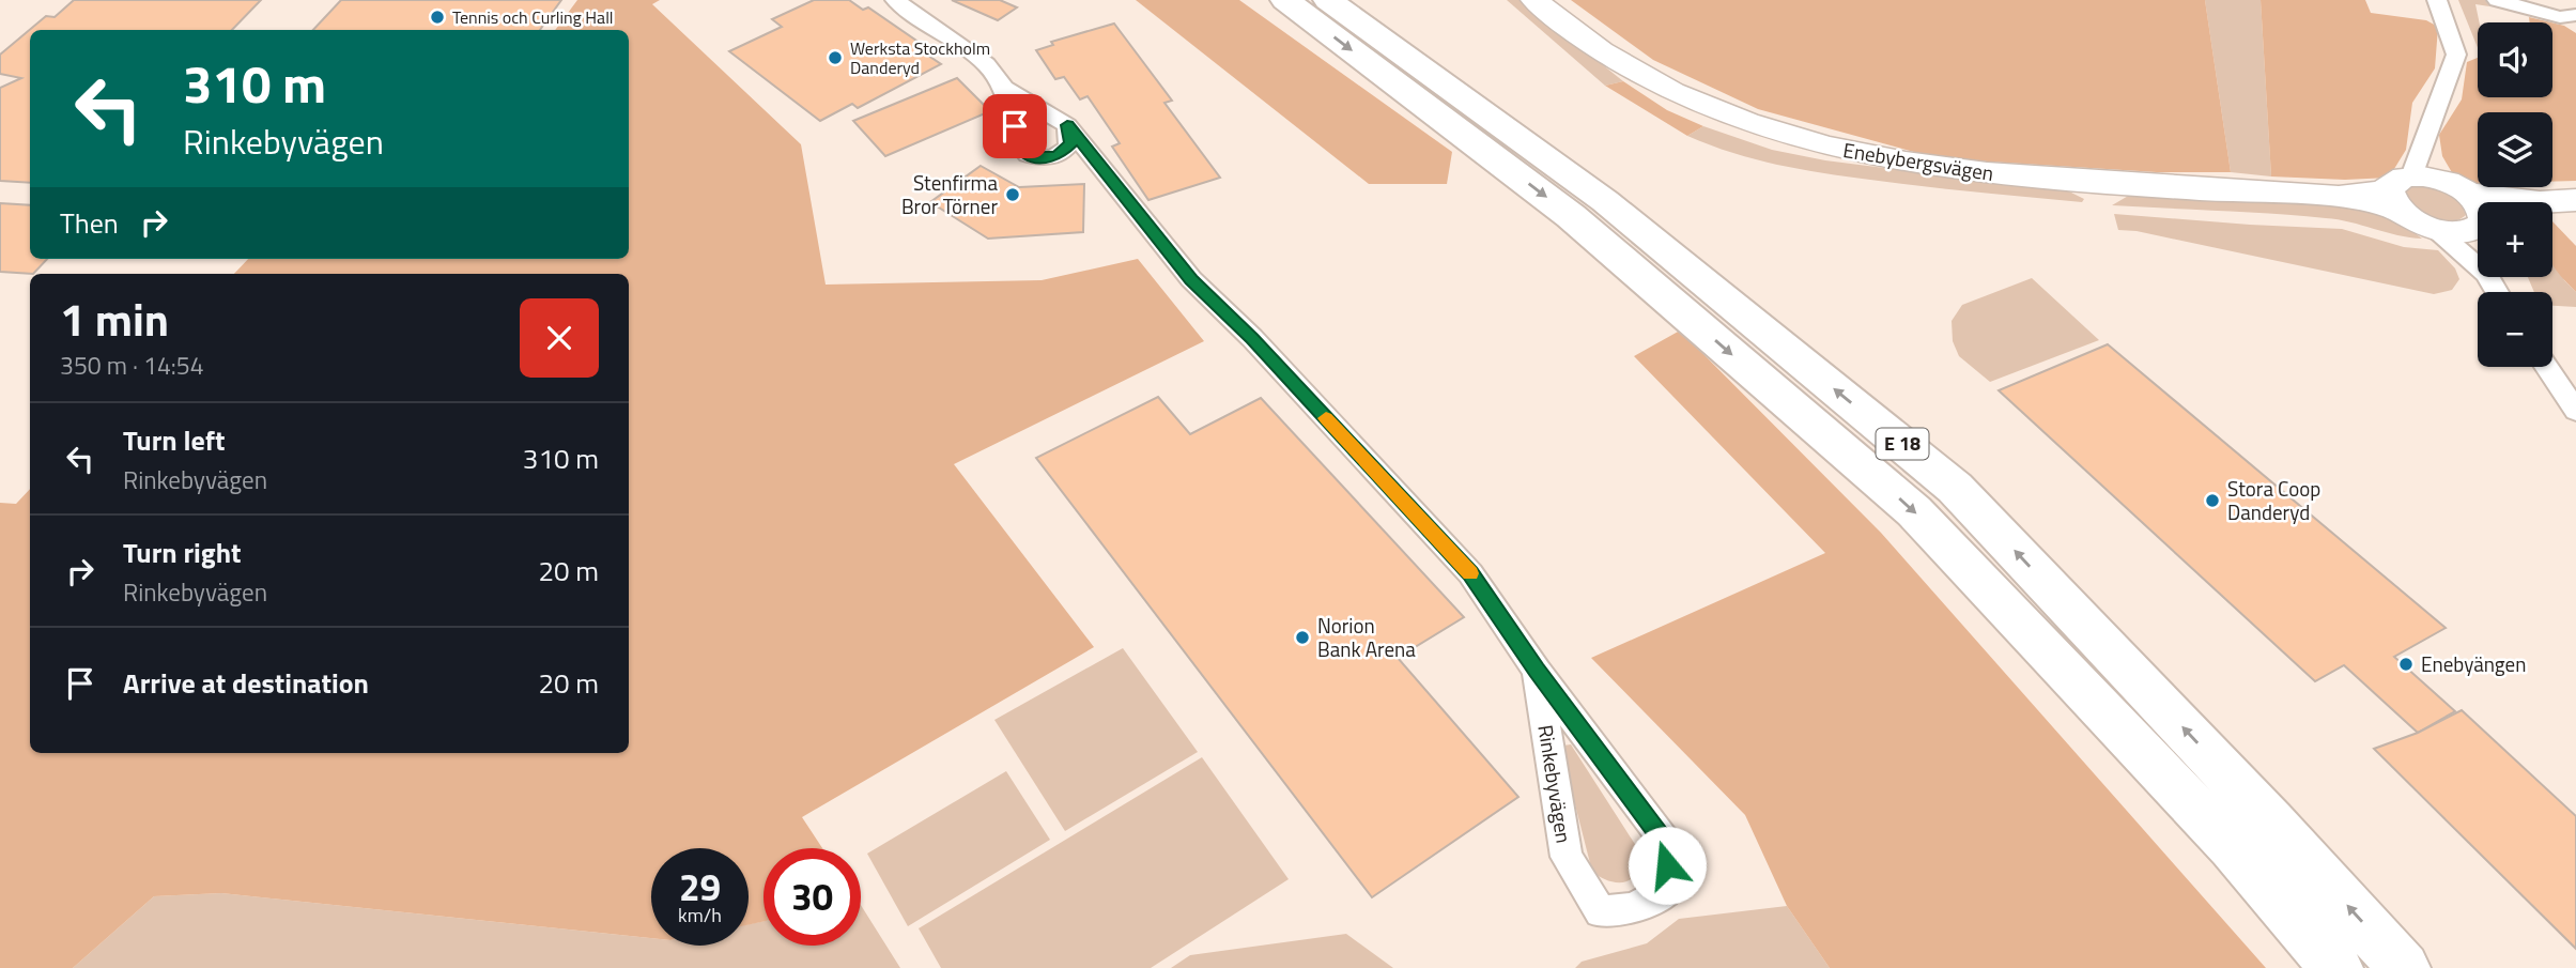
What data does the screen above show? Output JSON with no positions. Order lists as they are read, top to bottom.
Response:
{
  "streets": {
    "highway": ["E 18"],
    "main road": ["Enebybergsvägen"],
    "street": ["Rinkebyvägen"]
  },
  "places": [
    "Tennis och Curling Hall",
    "Werksta Stockholm Danderyd",
    "Stenfirma Bror Törner",
    "Stora Coop Danderyd",
    "Norion Bank Arena",
    "Enebyängen"
  ],
  "page": {
    "map_buttons": ["+", "−"],
    "turn": ["310 m", "Rinkebyvägen"],
    "then": "Then",
    "heading": ["1 min", "350 m · 14:54"],
    "list": [
      {
        "name": "Turn left",
        "note": "Rinkebyvägen",
        "value": "310 m"
      },
      {
        "name": "Turn right",
        "note": "Rinkebyvägen",
        "value": "20 m"
      },
      {
        "name": "Arrive at destination",
        "value": "20 m"
      }
    ],
    "speed": "29 km/h",
    "limit": "30"
  }
}
